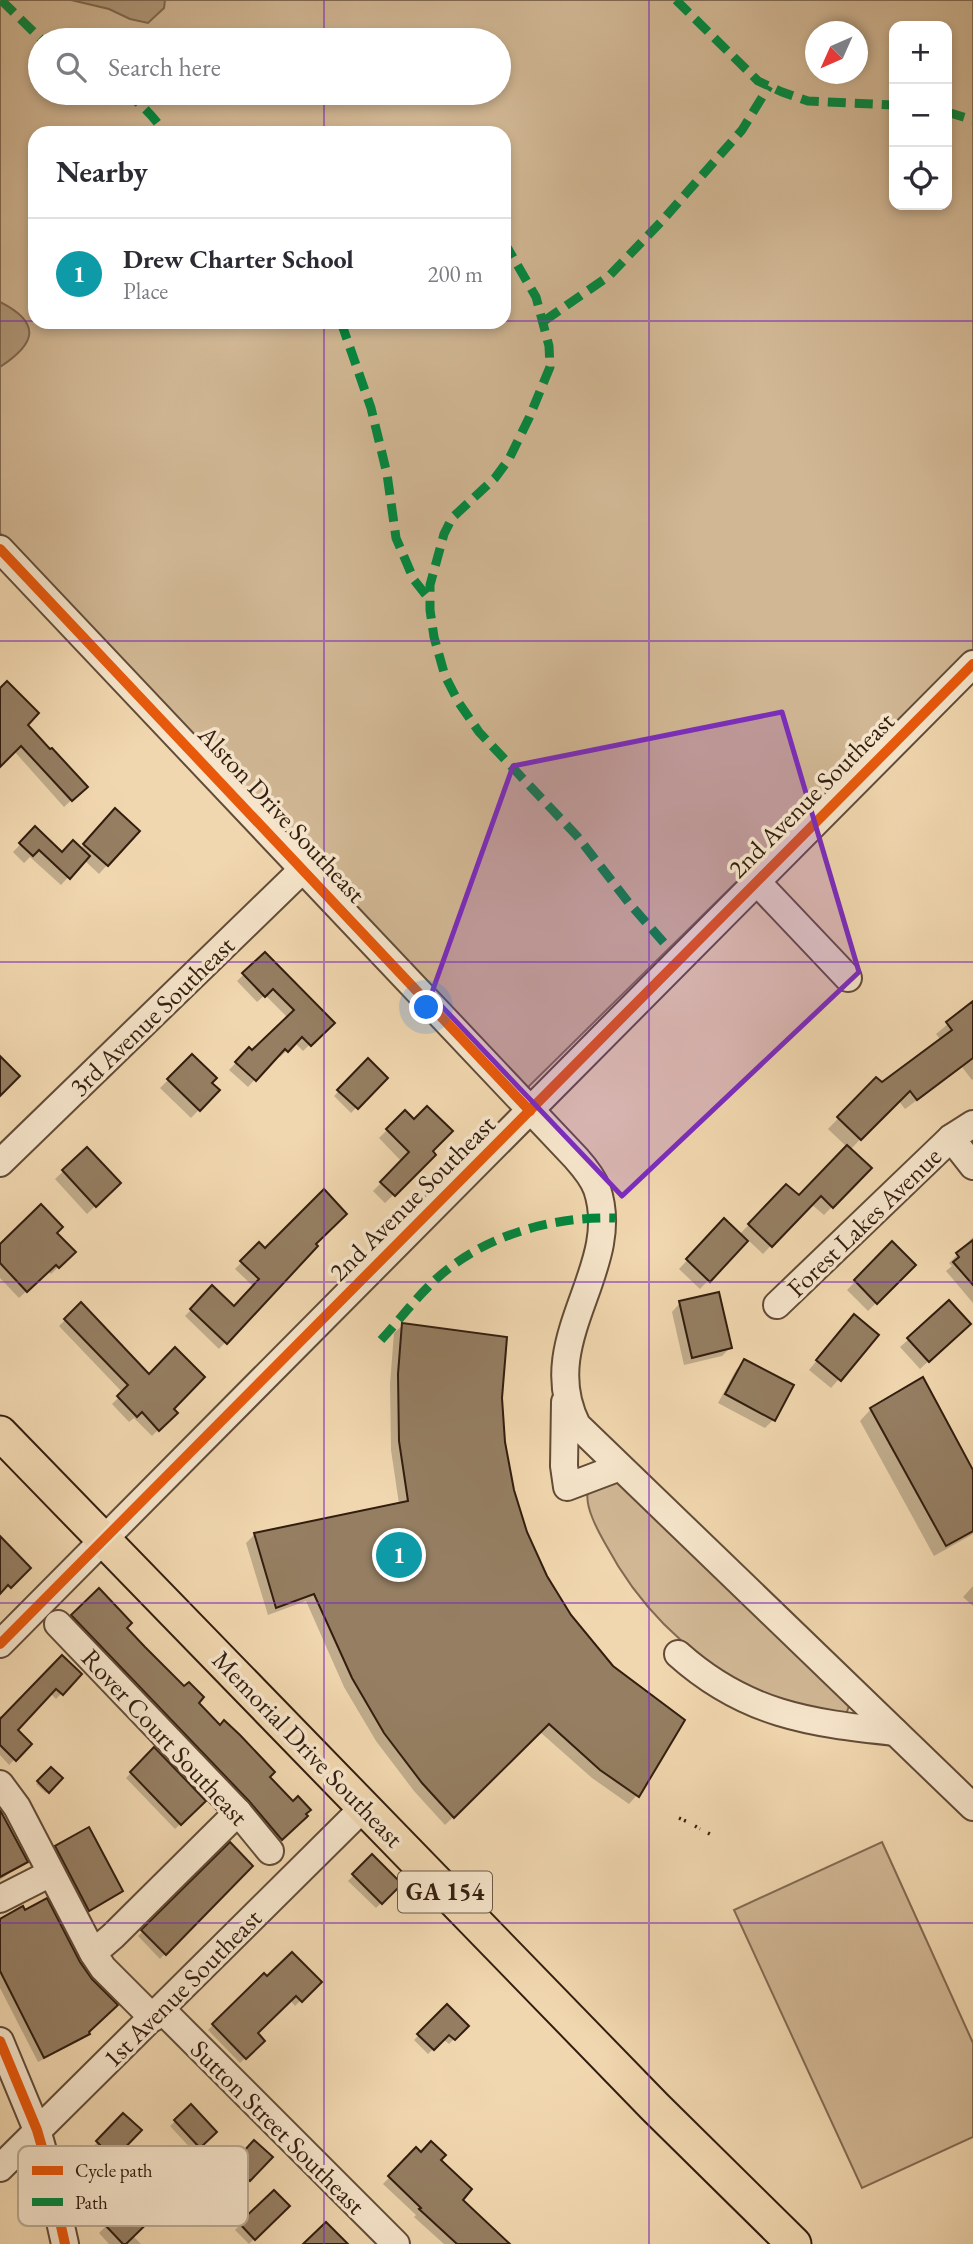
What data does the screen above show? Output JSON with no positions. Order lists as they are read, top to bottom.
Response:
{
  "streets": {
    "main road": ["Memorial Drive Southeast", "GA 154"],
    "street": [
      "2nd Avenue Southeast",
      "Alston Drive Southeast",
      "3rd Avenue Southeast",
      "Forest Lakes Avenue",
      "Rover Court Southeast",
      "1st Avenue Southeast",
      "Sutton Street Southeast"
    ]
  },
  "crossings": [
    ["2nd Avenue Southeast", "Alston Drive Southeast"],
    ["2nd Avenue Southeast", "Memorial Drive Southeast"],
    ["Alston Drive Southeast", "3rd Avenue Southeast"],
    ["Memorial Drive Southeast", "1st Avenue Southeast"],
    ["1st Avenue Southeast", "Sutton Street Southeast"]
  ],
  "legend": ["Cycle path", "Path"],
  "north": "bottom left",
  "page": {
    "map_buttons": ["+", "−"],
    "search": "Search here",
    "heading": "Nearby",
    "list": [
      {
        "mark": "1",
        "name": "Drew Charter School",
        "note": "Place",
        "value": "200 m"
      }
    ],
    "pins": "1"
  }
}
